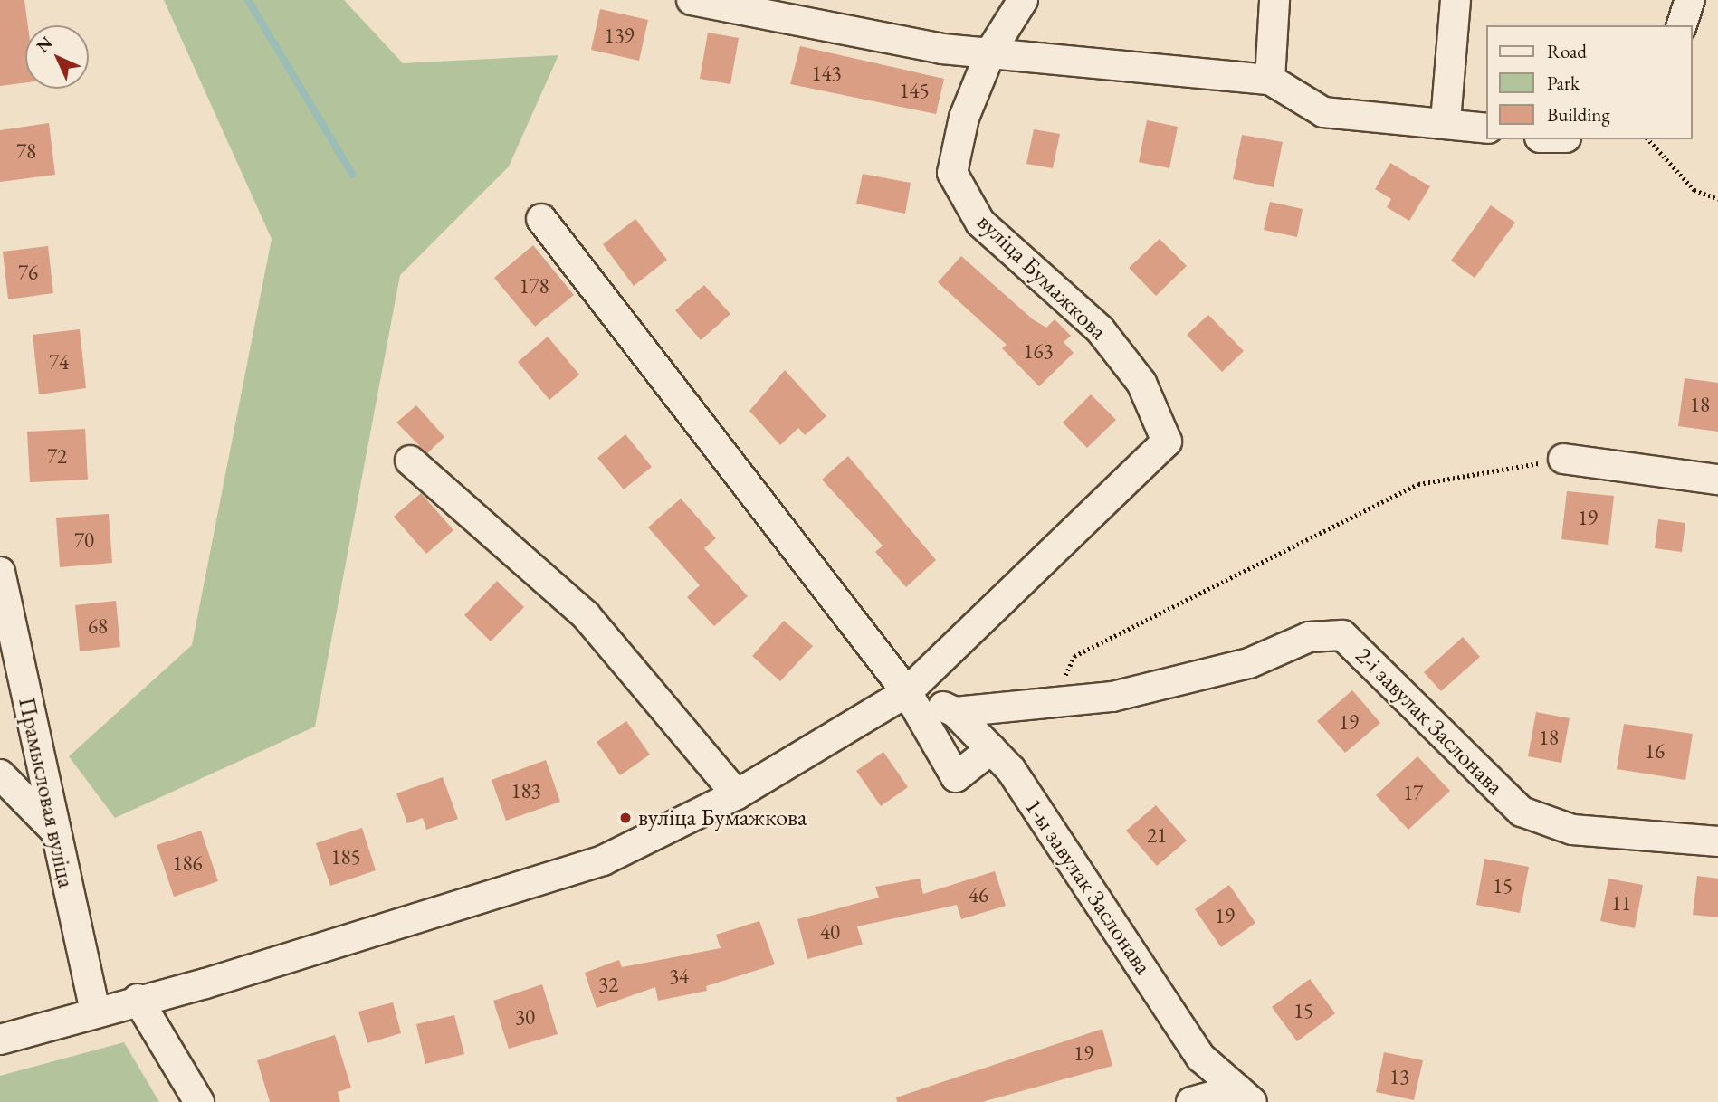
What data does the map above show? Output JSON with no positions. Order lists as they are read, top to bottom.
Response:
{
  "streets": {
    "street": [
      "вуліца Бумажкова",
      "2-і завулак Заслонава",
      "Прамысловая вуліца",
      "1-ы завулак Заслонава"
    ]
  },
  "crossings": [
    ["вуліца Бумажкова", "1-ы завулак Заслонава"],
    ["2-і завулак Заслонава", "1-ы завулак Заслонава"]
  ],
  "places": ["вуліца Бумажкова"],
  "house_numbers": [
    "139",
    "143",
    "145",
    "78",
    "76",
    "178",
    "163",
    "74",
    "18",
    "72",
    "19",
    "70",
    "68",
    "19",
    "18",
    "16",
    "183",
    "17",
    "21",
    "185",
    "186",
    "15",
    "46",
    "11",
    "19",
    "40",
    "34",
    "32",
    "15",
    "30",
    "19",
    "13"
  ],
  "legend": ["Road", "Park", "Building"],
  "north": "top left"
}
